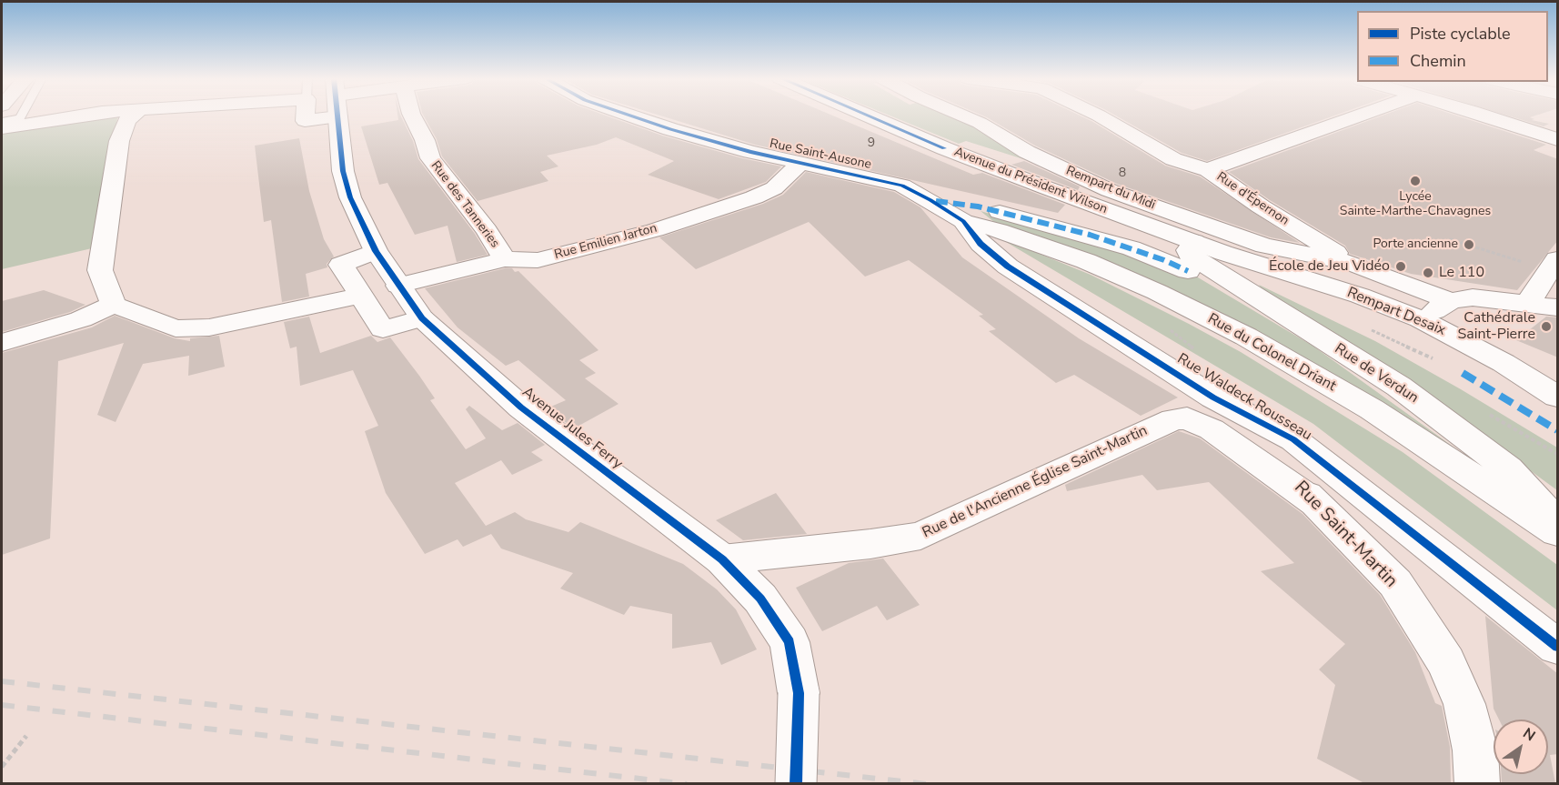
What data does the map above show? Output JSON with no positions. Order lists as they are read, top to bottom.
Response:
{
  "streets": {
    "street": [
      "Rue Saint-Ausone",
      "Avenue du Président Wilson",
      "Rempart du Midi",
      "Rue d'Épernon",
      "Rue des Tanneries",
      "Rue Emilien Jarton",
      "Rempart Desaix",
      "Rue du Colonel Driant",
      "Rue de Verdun",
      "Rue Waldeck Rousseau",
      "Avenue Jules Ferry",
      "Rue de l'Ancienne Église Saint-Martin",
      "Rue Saint-Martin"
    ]
  },
  "crossings": [
    ["Rue Saint-Ausone", "Rue Emilien Jarton"],
    ["Rue Saint-Ausone", "Rue du Colonel Driant"],
    ["Rue Saint-Ausone", "Rue Waldeck Rousseau"],
    ["Avenue du Président Wilson", "Rempart Desaix"],
    ["Avenue du Président Wilson", "Rue de Verdun"],
    ["Rempart du Midi", "Rue d'Épernon"],
    ["Rue des Tanneries", "Rue Emilien Jarton"],
    ["Rue Emilien Jarton", "Avenue Jules Ferry"],
    ["Rue du Colonel Driant", "Rue Waldeck Rousseau"],
    ["Rue Waldeck Rousseau", "Rue Saint-Martin"],
    ["Avenue Jules Ferry", "Rue de l'Ancienne Église Saint-Martin"],
    ["Rue de l'Ancienne Église Saint-Martin", "Rue Saint-Martin"]
  ],
  "places": [
    "Lycée Sainte-Marthe-Chavagnes",
    "Porte ancienne",
    "École de Jeu Vidéo",
    "Le 110",
    "Cathédrale Saint-Pierre"
  ],
  "house_numbers": ["9", "8"],
  "legend": ["Piste cyclable", "Chemin"],
  "north": "top right"
}
